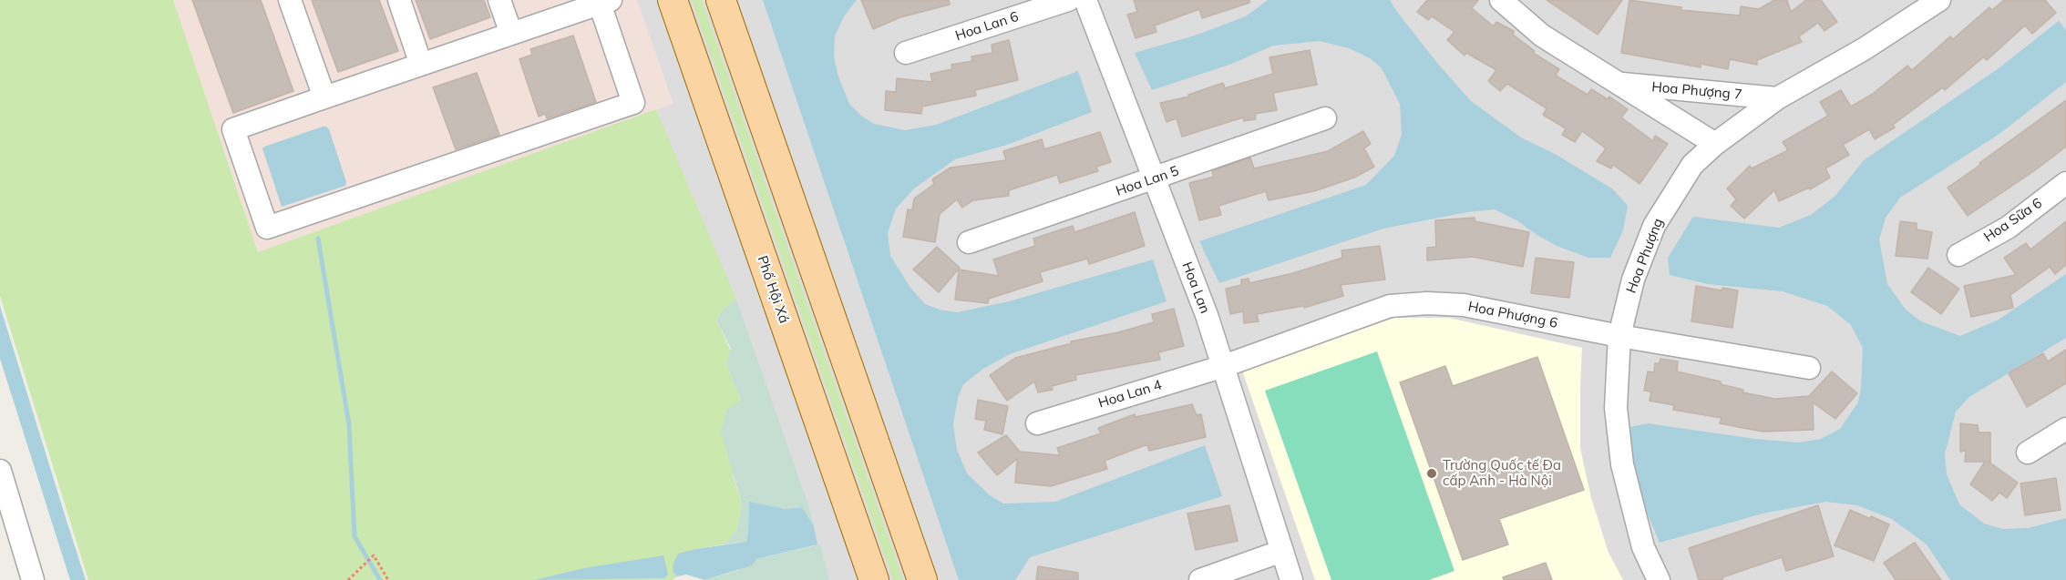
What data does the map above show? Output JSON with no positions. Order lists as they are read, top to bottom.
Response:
{
  "streets": {
    "main road": ["Phố Hội Xá"],
    "street": [
      "Hoa Lan 6",
      "Hoa Phượng 7",
      "Hoa Lan 5",
      "Hoa Sữa 6",
      "Hoa Phượng",
      "Hoa Lan",
      "Hoa Phượng 6",
      "Hoa Lan 4"
    ]
  },
  "crossings": [
    ["Hoa Phượng 7", "Hoa Phượng"],
    ["Hoa Lan 5", "Hoa Lan"],
    ["Hoa Phượng", "Hoa Phượng 6"],
    ["Hoa Lan", "Hoa Phượng 6"],
    ["Hoa Lan", "Hoa Lan 4"],
    ["Hoa Phượng 6", "Hoa Lan 4"]
  ],
  "places": ["Trường Quốc tế Đa cấp Anh - Hà Nội"]
}
